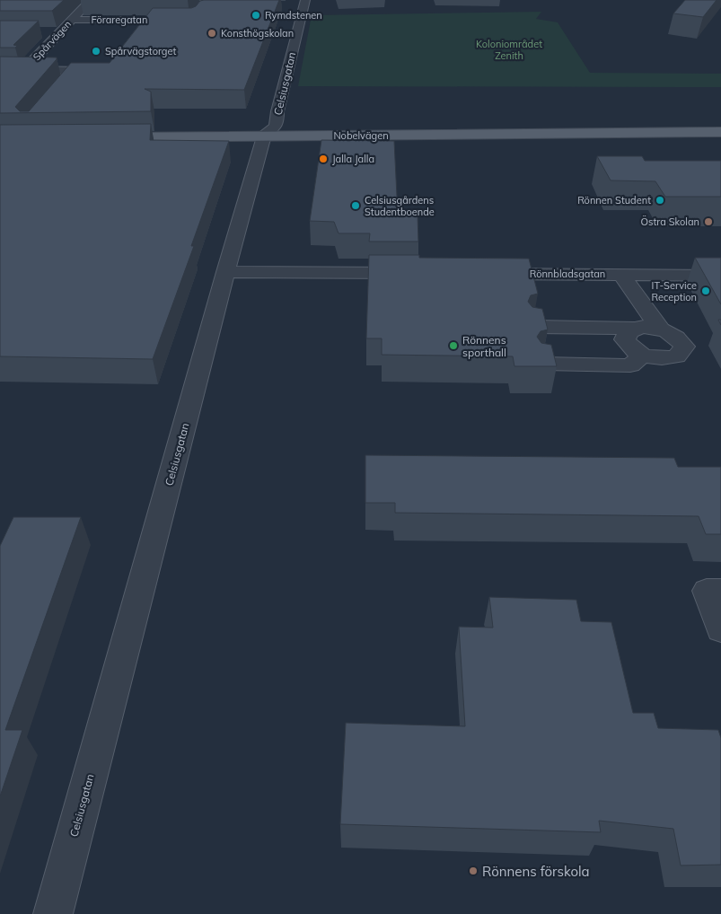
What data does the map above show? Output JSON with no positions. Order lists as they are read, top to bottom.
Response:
{
  "streets": {
    "main road": ["Nobelvägen"],
    "street": [
      "Föraregatan",
      "Spårvägen",
      "Celsiusgatan",
      "Rönnbladsgatan"
    ]
  },
  "crossings": [
    ["Föraregatan", "Spårvägen"],
    ["Celsiusgatan", "Nobelvägen"]
  ],
  "parks": ["Koloniområdet Zenith"],
  "places": [
    "Rymdstenen",
    "Konsthögskolan",
    "Spårvägstorget",
    "Jalla Jalla",
    "Rönnen Student",
    "Celsiusgårdens Studentboende",
    "Östra Skolan",
    "IT-Service Reception",
    "Rönnens sporthall",
    "Rönnens förskola"
  ]
}
